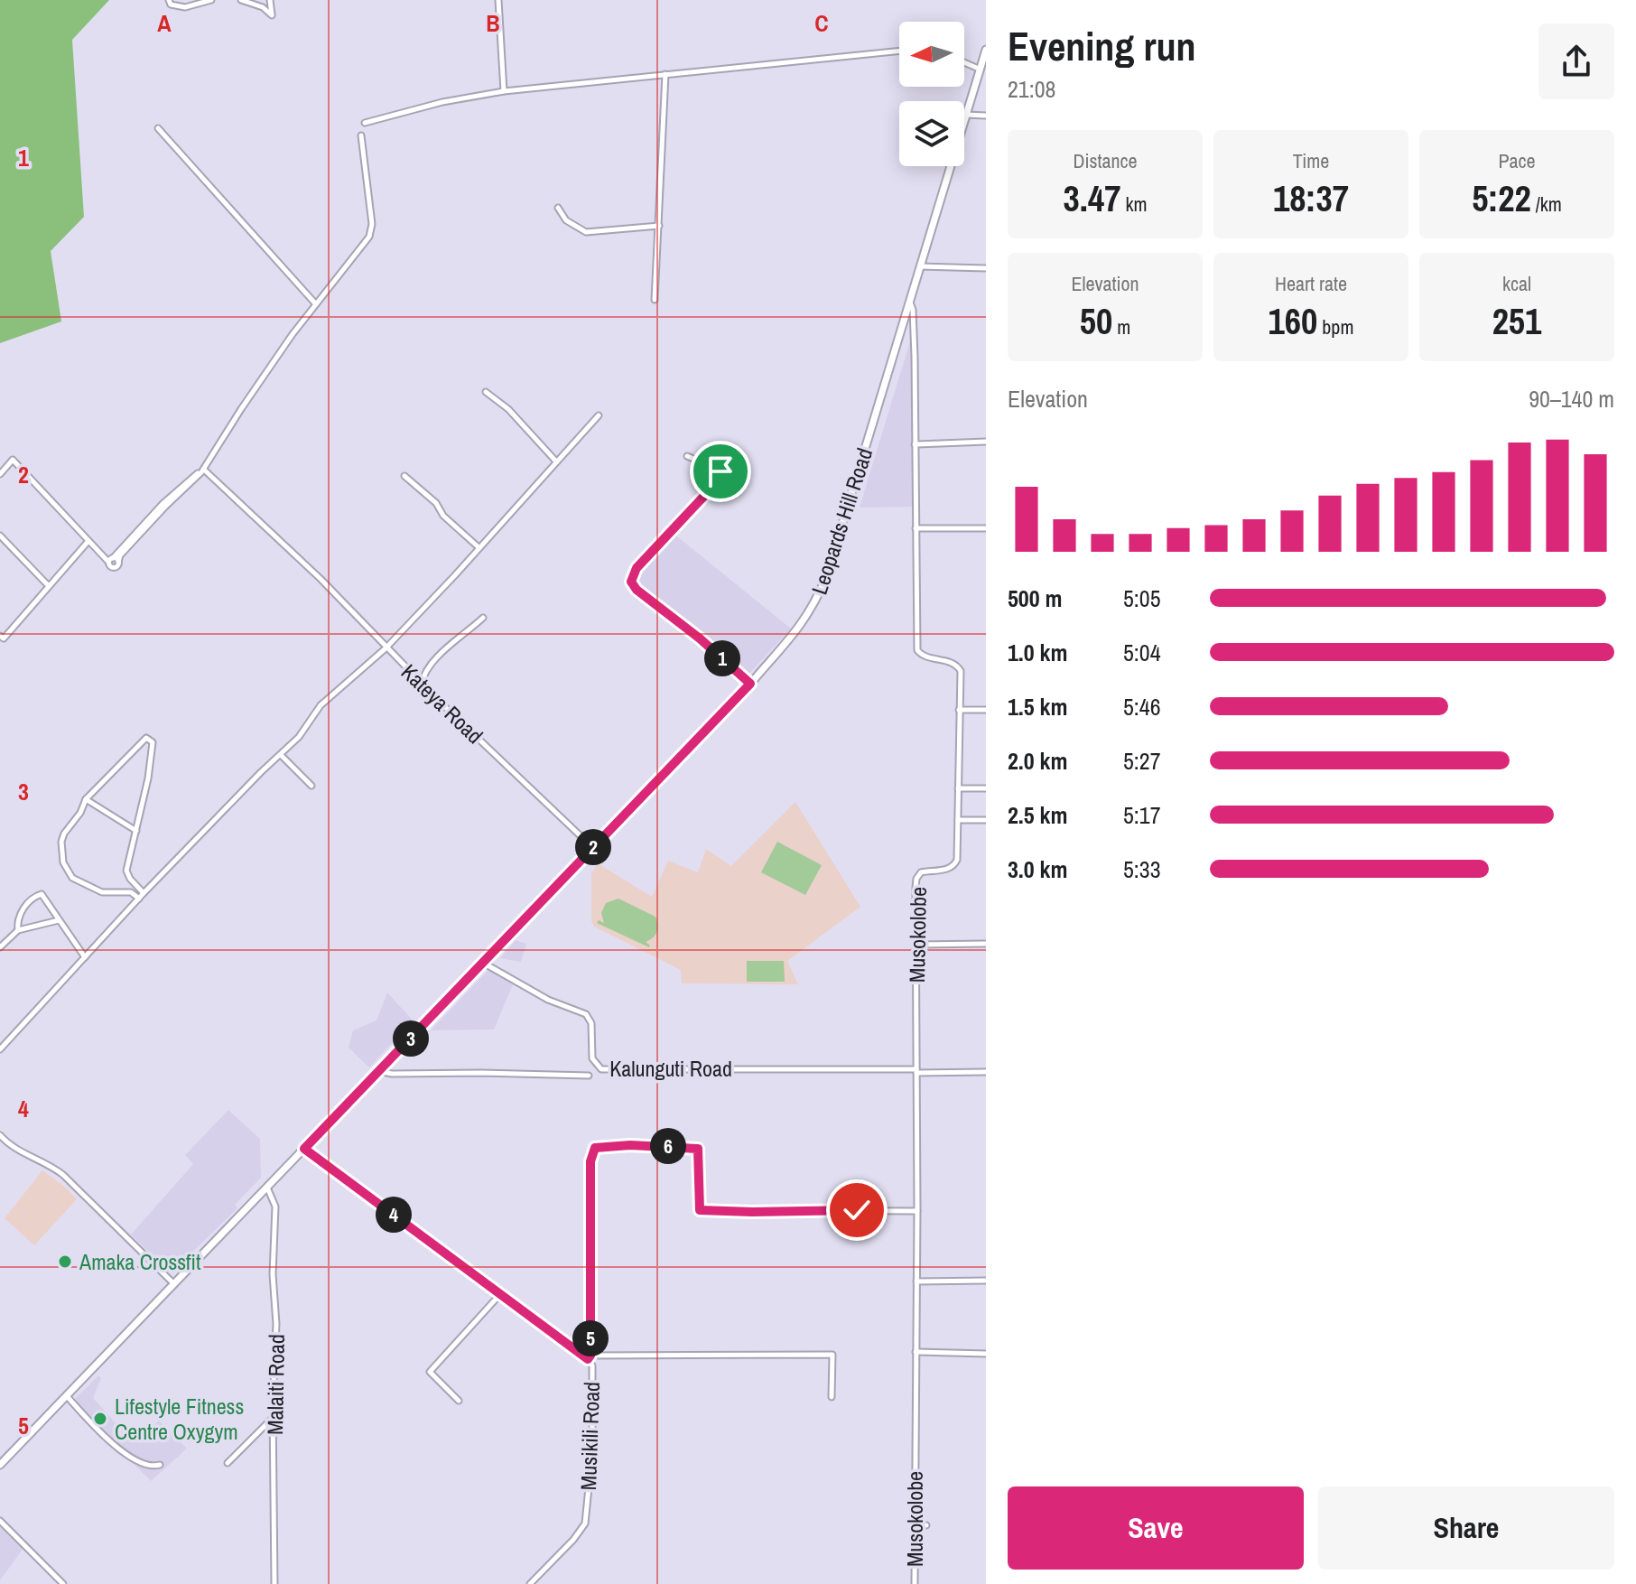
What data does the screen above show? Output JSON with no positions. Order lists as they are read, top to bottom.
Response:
{
  "streets": {
    "main road": ["Leopards Hill Road"],
    "street": [
      "Kateya Road",
      "Musokolobe",
      "Kalunguti Road",
      "Malaiti Road",
      "Musikili Road"
    ]
  },
  "crossings": [
    ["Leopards Hill Road", "Kateya Road"],
    ["Leopards Hill Road", "Musokolobe"],
    ["Leopards Hill Road", "Kalunguti Road"],
    ["Leopards Hill Road", "Malaiti Road"],
    ["Leopards Hill Road", "Musikili Road"],
    ["Musokolobe", "Kalunguti Road"]
  ],
  "places": ["Amaka Crossfit", "Lifestyle Fitness Centre Oxygym"],
  "north": "left",
  "page": {
    "heading": ["Evening run", "21:08"],
    "stats": [
      ["Distance", "3.47 km"],
      ["Time", "18:37"],
      ["Pace", "5:22 /km"],
      ["Elevation", "50 m"],
      ["Heart rate", "160 bpm"],
      ["kcal", "251"]
    ],
    "chart": ["Elevation", "90–140 m"],
    "list": [
      {
        "name": "500 m",
        "note": "5:05"
      },
      {
        "name": "1.0 km",
        "note": "5:04"
      },
      {
        "name": "1.5 km",
        "note": "5:46"
      },
      {
        "name": "2.0 km",
        "note": "5:27"
      },
      {
        "name": "2.5 km",
        "note": "5:17"
      },
      {
        "name": "3.0 km",
        "note": "5:33"
      }
    ],
    "pins": [
      "1",
      "2",
      "3",
      "6",
      "4",
      "5"
    ],
    "buttons": ["Save", "Share"]
  },
  "grid": {
    "columns": ["A", "B", "C"],
    "rows": [
      "1",
      "2",
      "3",
      "4",
      "5"
    ]
  }
}
